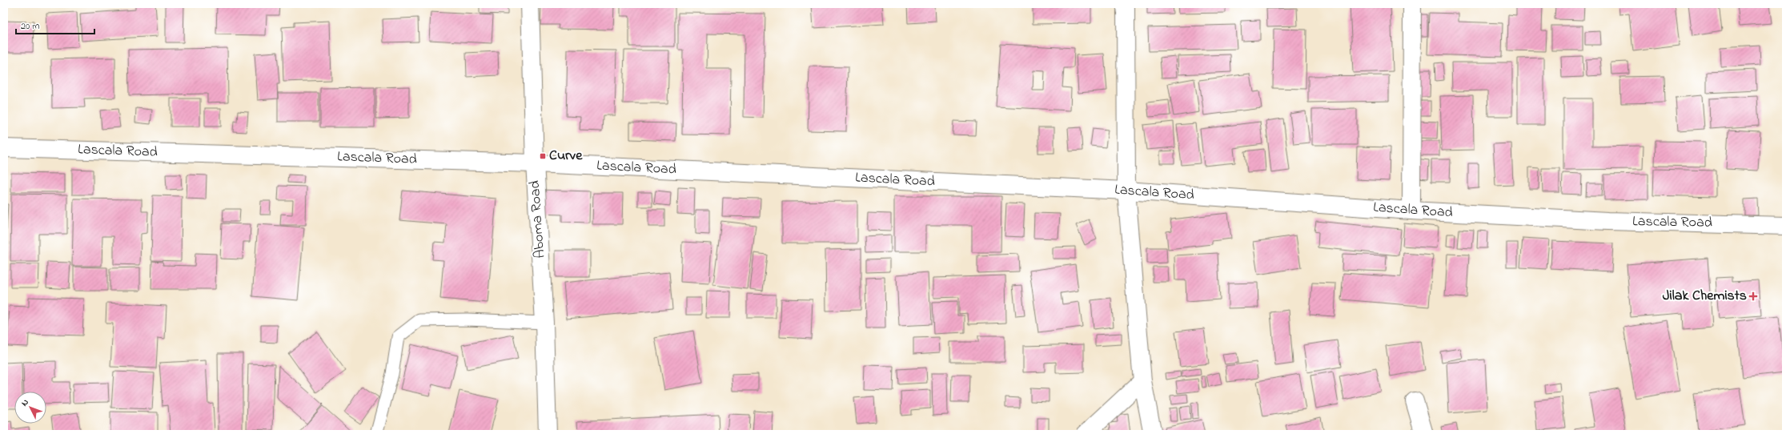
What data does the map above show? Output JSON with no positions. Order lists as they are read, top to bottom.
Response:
{
  "streets": {
    "street": ["Lascala Road", "Aboma Road"]
  },
  "crossings": [
    ["Lascala Road", "Aboma Road"]
  ],
  "places": {
    "transit": ["Curve"],
    "health": ["Jilak Chemists"]
  },
  "scale_bar": "20 m",
  "north": "top left"
}
